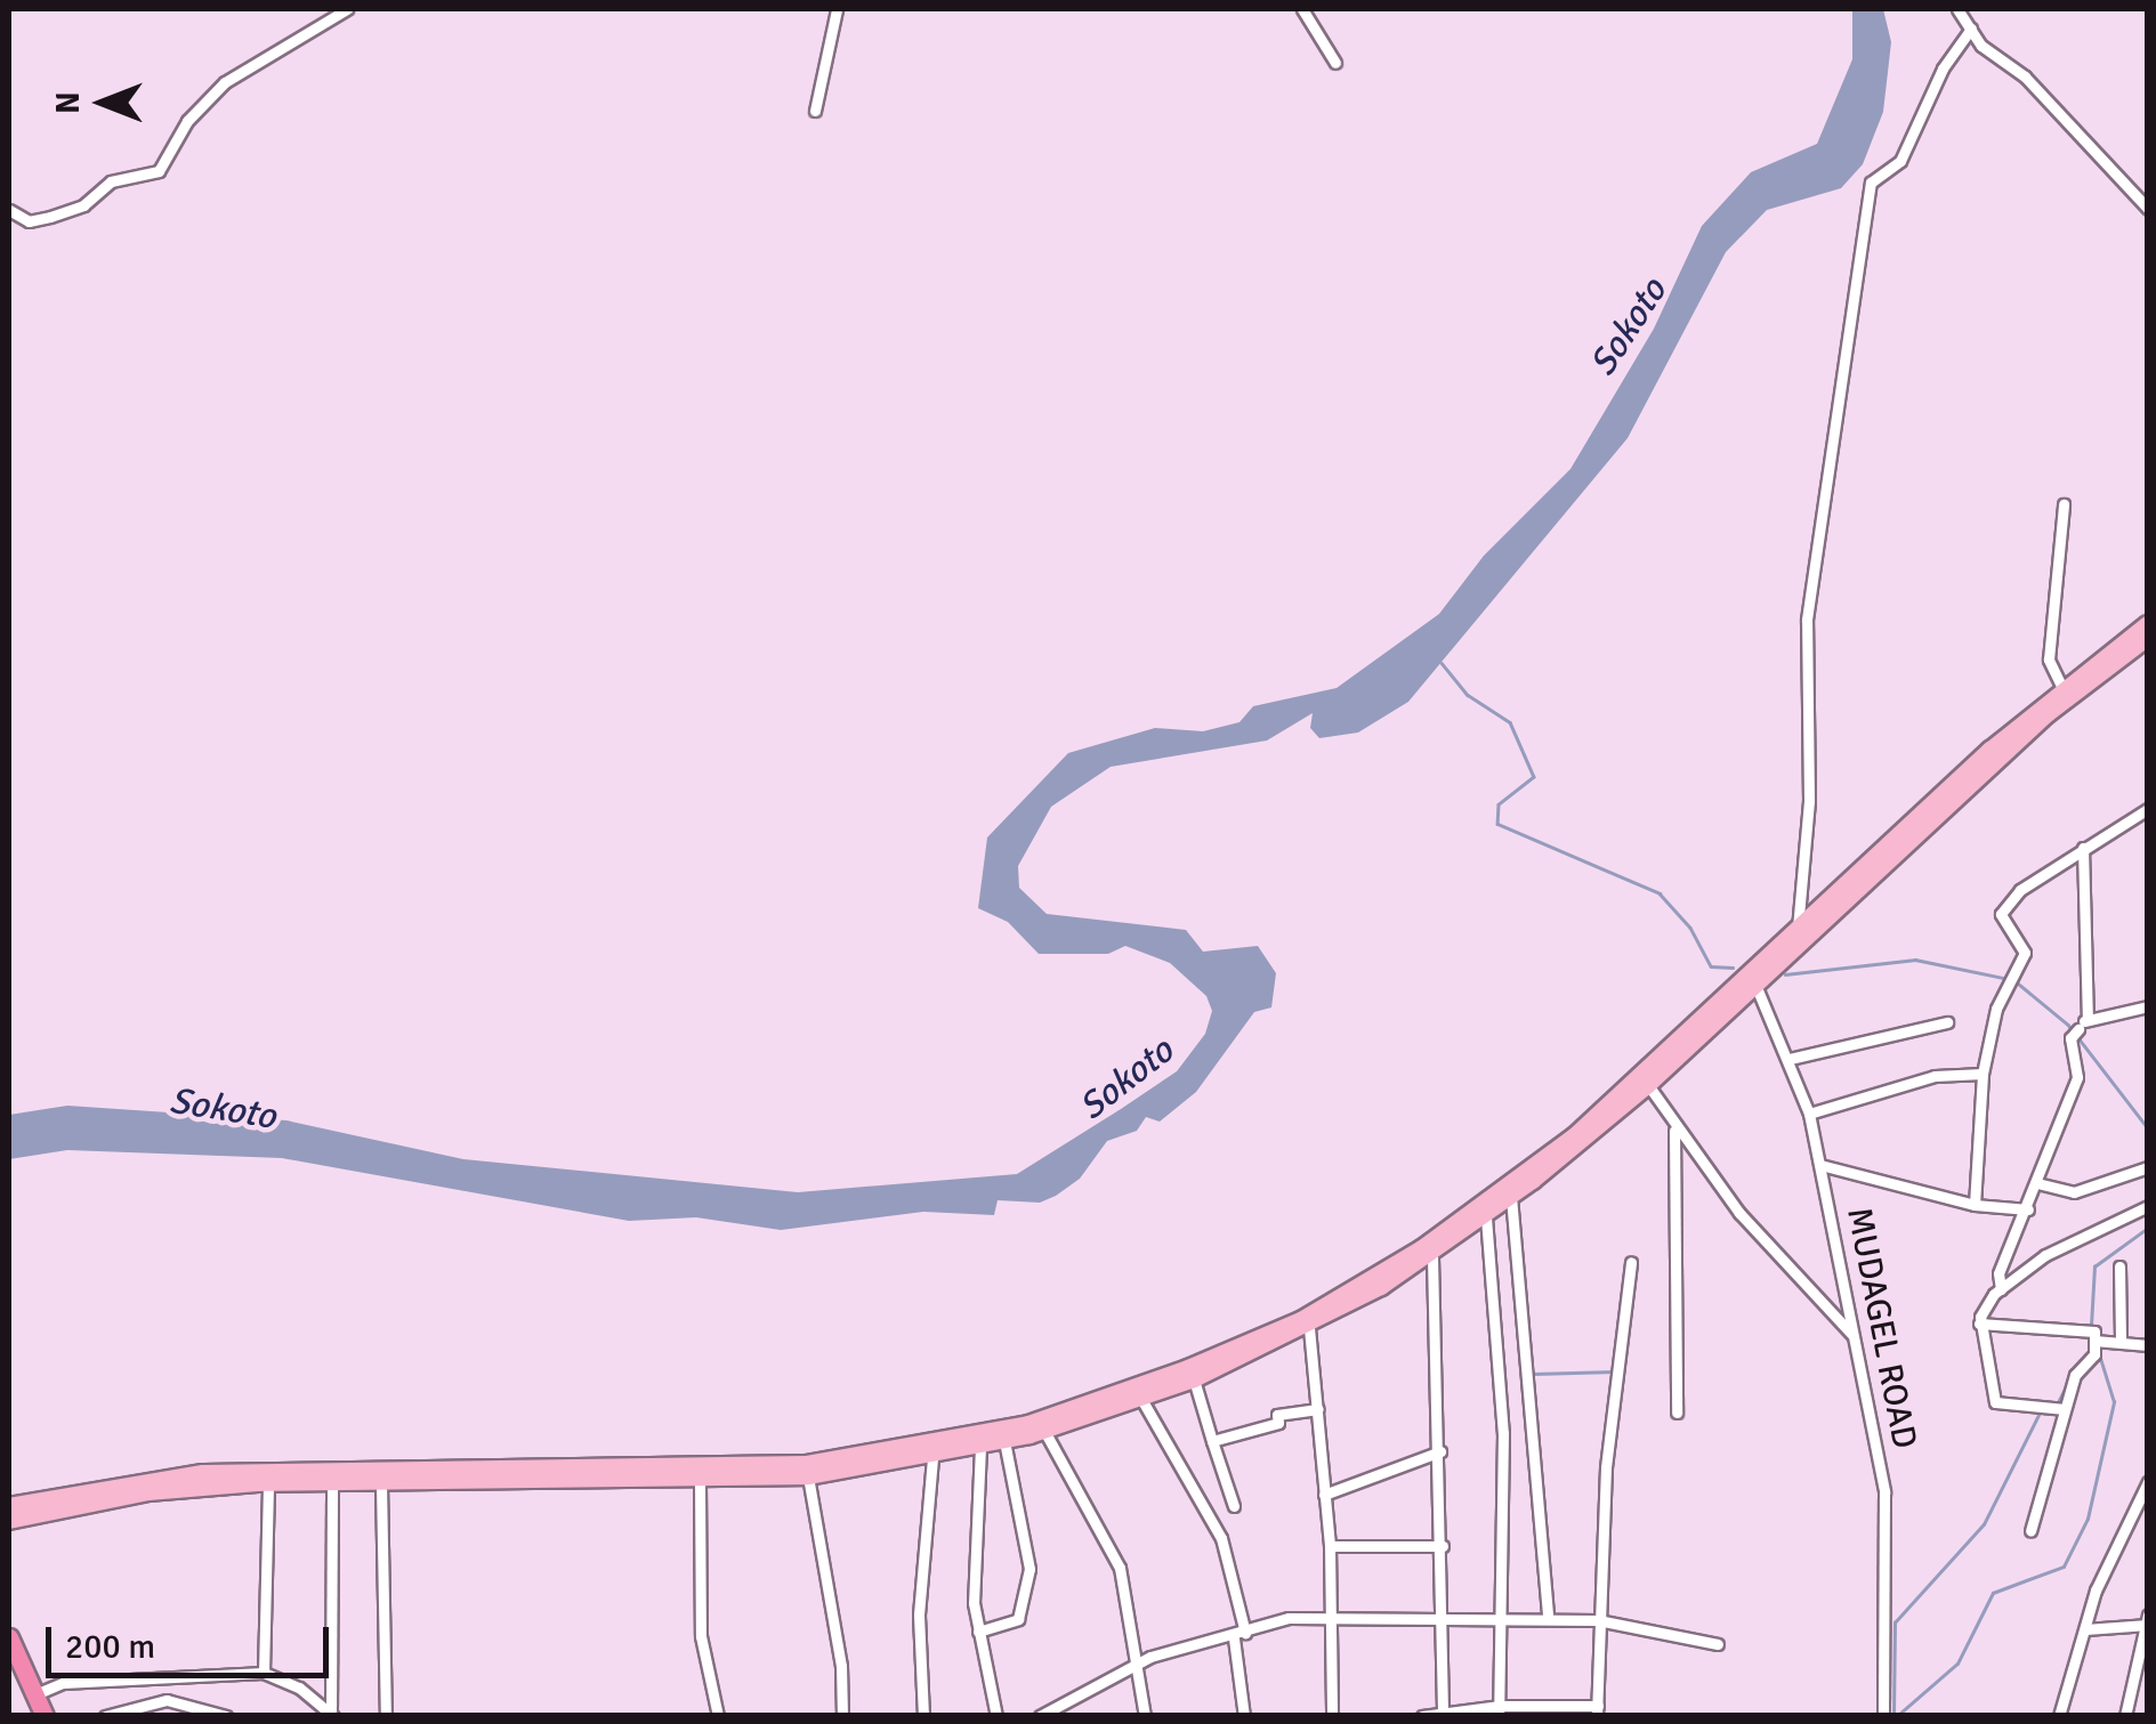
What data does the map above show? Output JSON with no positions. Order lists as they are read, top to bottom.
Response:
{
  "streets": {
    "street": ["MUDAGEL ROAD"]
  },
  "water": ["Sokoto"],
  "scale_bar": "200 m",
  "north": "left"
}
